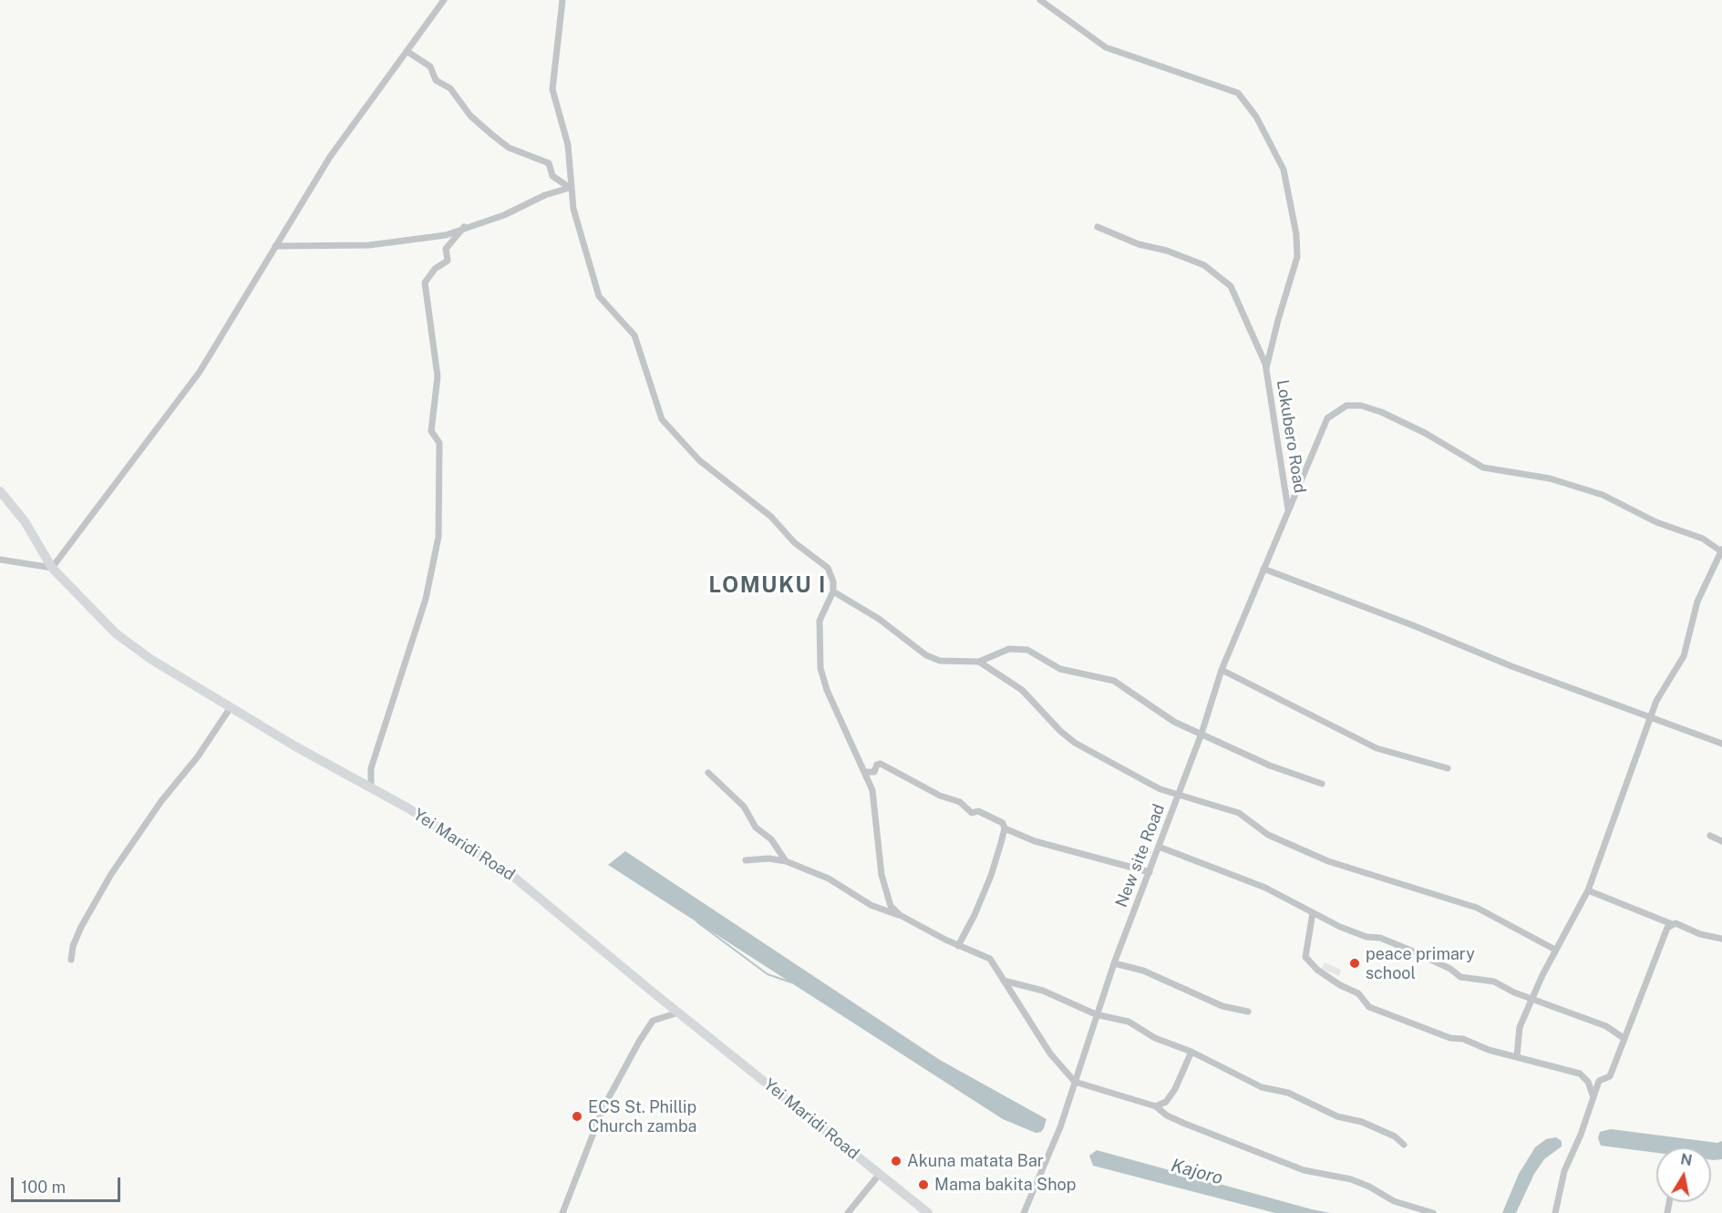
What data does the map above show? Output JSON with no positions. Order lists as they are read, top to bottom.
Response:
{
  "streets": {
    "main road": ["Yei Maridi Road"],
    "street": ["Lokubero Road", "New site Road"]
  },
  "crossings": [
    ["Lokubero Road", "New site Road"]
  ],
  "districts": ["LOMUKU I"],
  "water": ["Kajoro"],
  "places": [
    "peace primary school",
    "ECS St. Phillip Church zamba",
    "Akuna matata Bar",
    "Mama bakita Shop"
  ],
  "scale_bar": "100 m",
  "north": "top"
}
